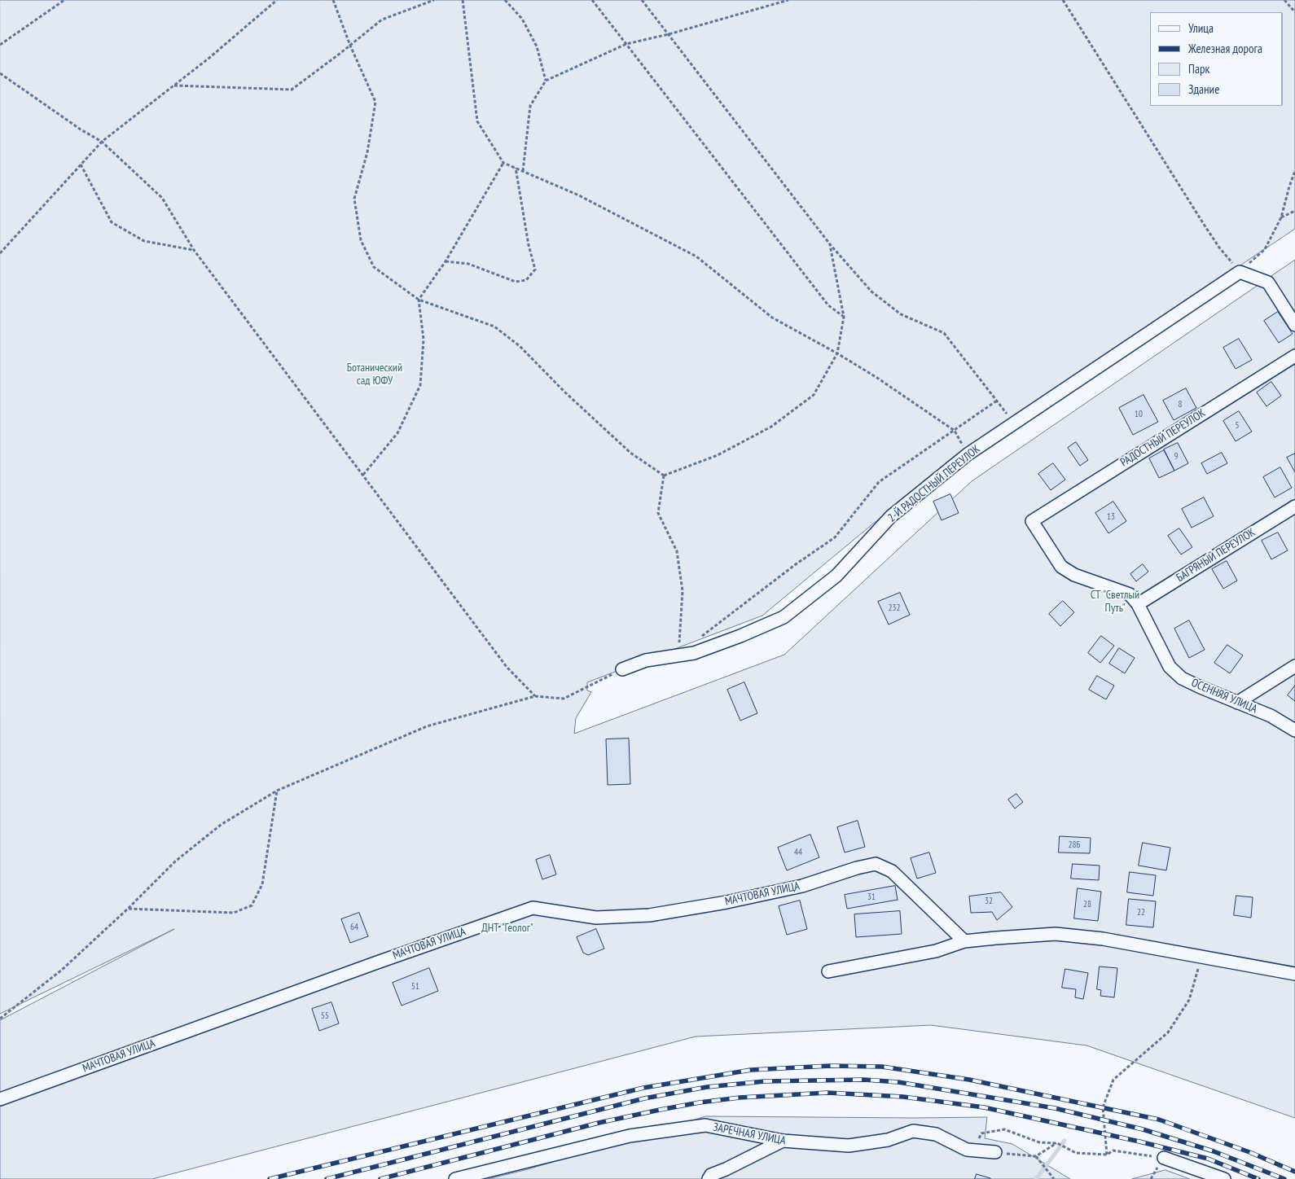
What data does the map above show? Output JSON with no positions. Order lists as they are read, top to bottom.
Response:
{
  "streets": {
    "street": [
      "РАДОСТНЫЙ ПЕРЕУЛОК",
      "2-Й РАДОСТНЫЙ ПЕРЕУЛОК",
      "БАГРЯНЫЙ ПЕРЕУЛОК",
      "ОСЕННЯЯ УЛИЦА",
      "МАЧТОВАЯ УЛИЦА",
      "ЗАРЕЧНАЯ УЛИЦА"
    ]
  },
  "crossings": [
    ["РАДОСТНЫЙ ПЕРЕУЛОК", "ОСЕННЯЯ УЛИЦА"],
    ["БАГРЯНЫЙ ПЕРЕУЛОК", "ОСЕННЯЯ УЛИЦА"]
  ],
  "parks": ["Ботанический сад ЮФУ", "СТ \"Светлый Путь\"", "ДНТ \"Геолог\""],
  "house_numbers": [
    "8",
    "10",
    "5",
    "9",
    "13",
    "232",
    "28Б",
    "44",
    "31",
    "32",
    "28",
    "22",
    "64",
    "51",
    "55"
  ],
  "legend": [
    "Улица",
    "Железная дорога",
    "Парк",
    "Здание"
  ]
}
